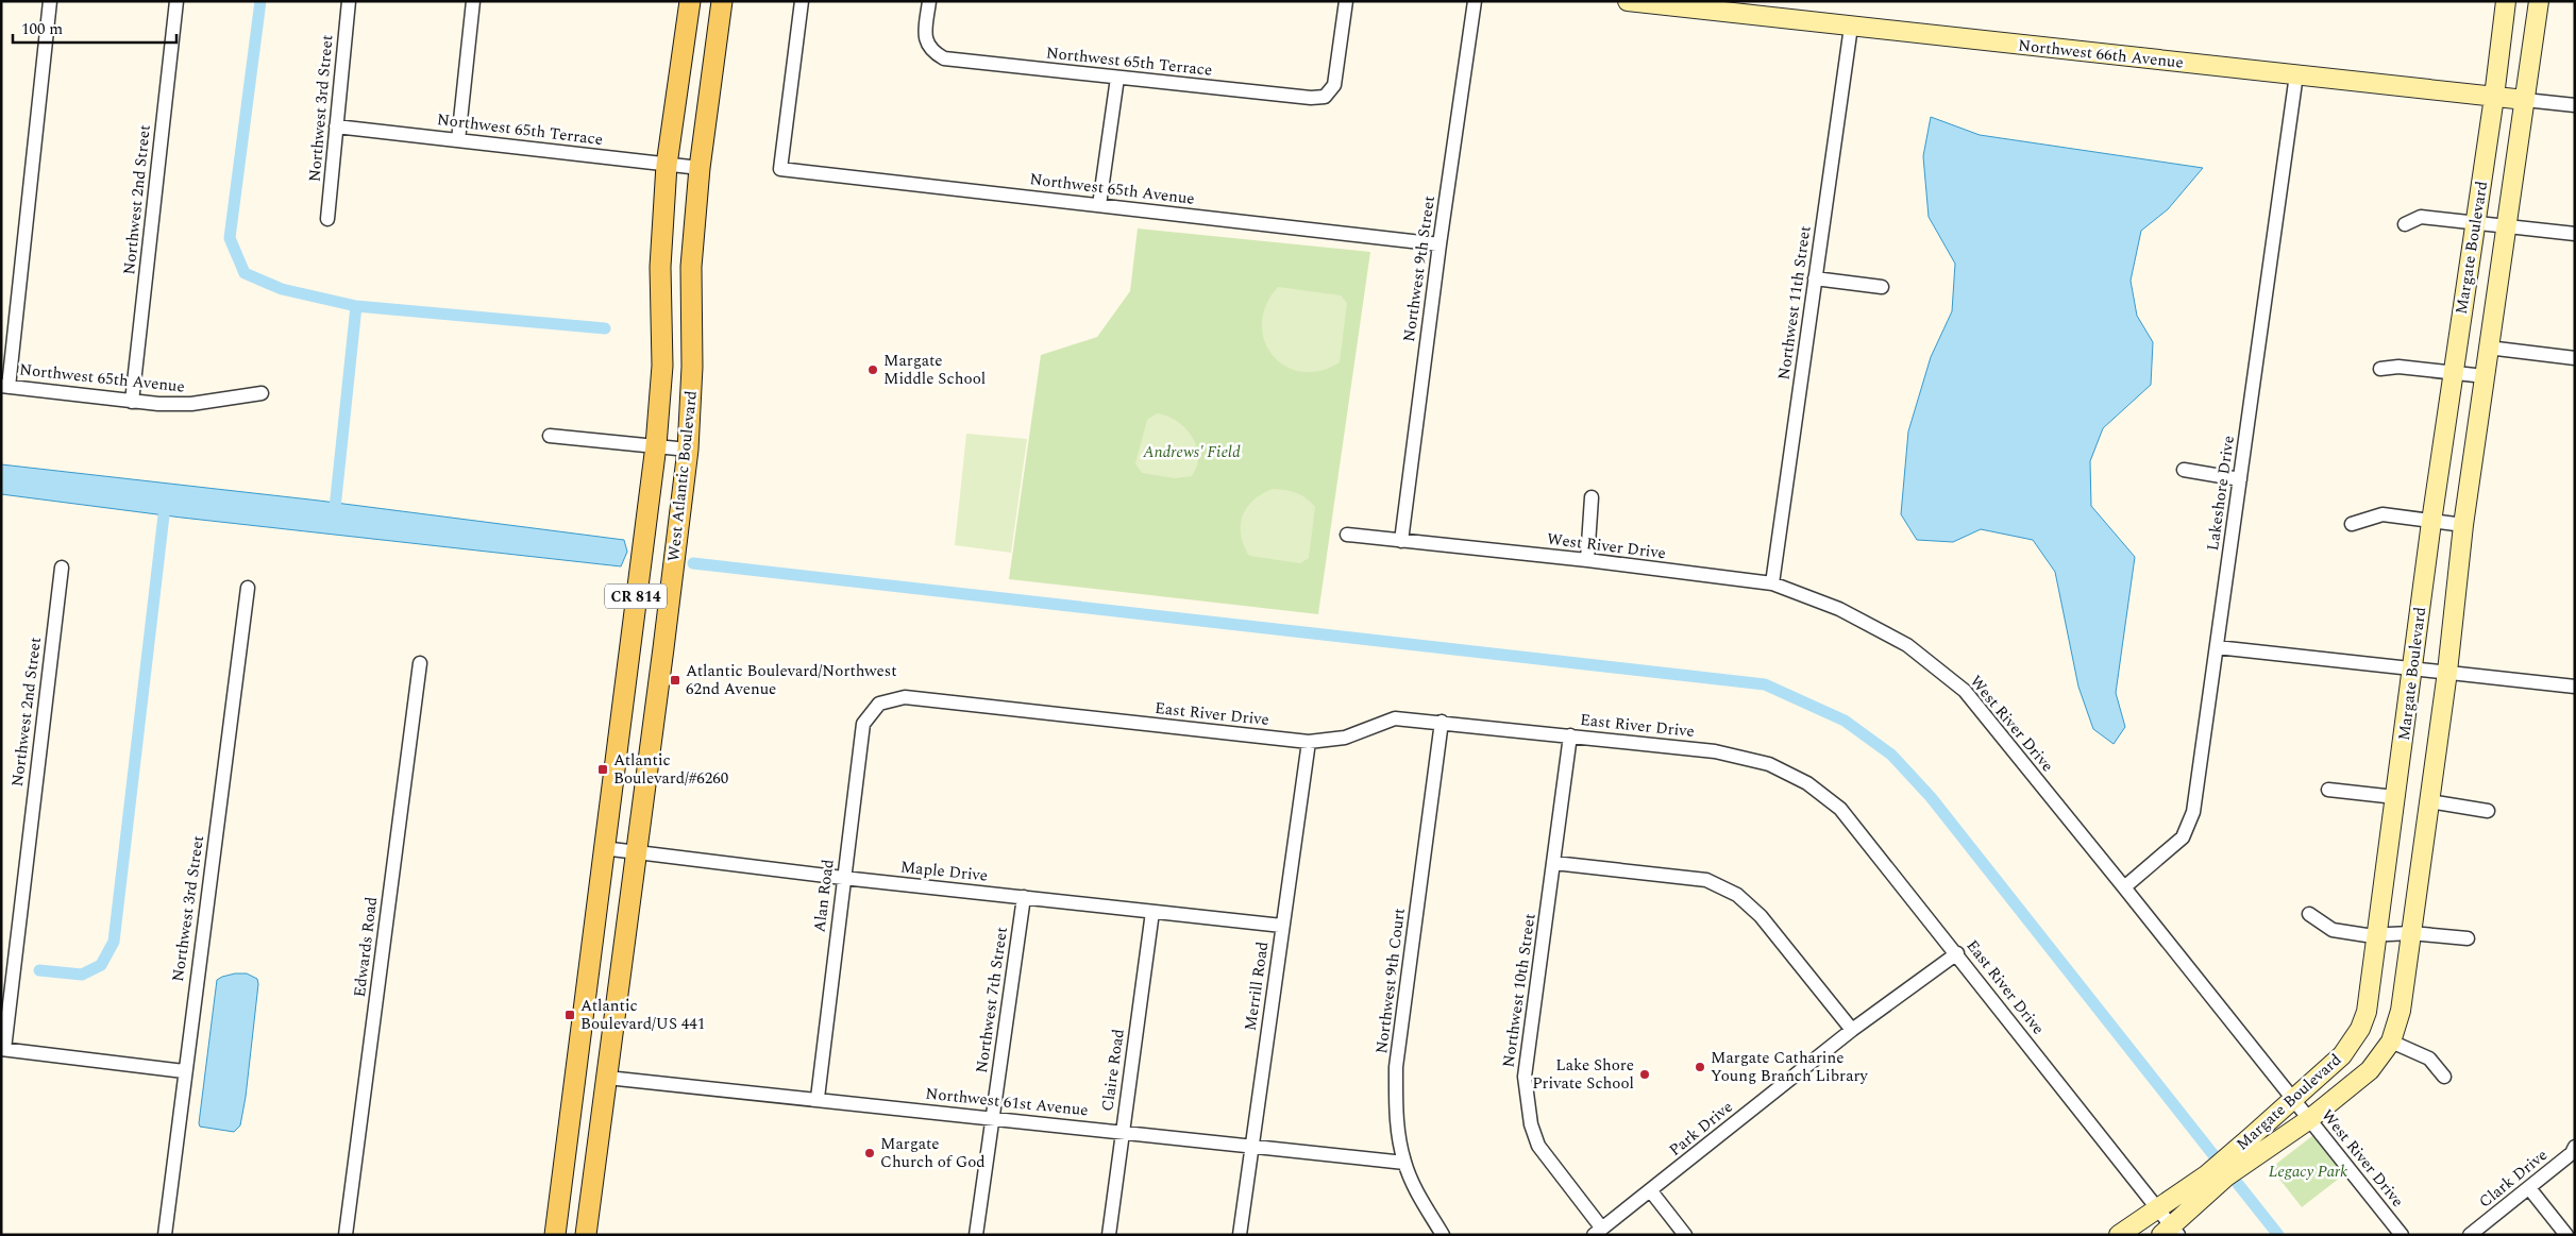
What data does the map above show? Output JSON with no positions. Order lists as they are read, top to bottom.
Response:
{
  "streets": {
    "main road": ["West Atlantic Boulevard", "CR 814"],
    "street": [
      "Northwest 66th Avenue",
      "Northwest 65th Terrace",
      "Northwest 3rd Street",
      "Northwest 65th Avenue",
      "Northwest 2nd Street",
      "Margate Boulevard",
      "Northwest 9th Street",
      "Northwest 11th Street",
      "Lakeshore Drive",
      "West River Drive",
      "East River Drive",
      "Maple Drive",
      "Alan Road",
      "Edwards Road",
      "Northwest 9th Court",
      "Merrill Road",
      "Northwest 10th Street",
      "Northwest 7th Street",
      "Claire Road",
      "Northwest 61st Avenue",
      "Park Drive",
      "Clark Drive"
    ]
  },
  "crossings": [
    ["Northwest 66th Avenue", "Margate Boulevard"],
    ["Northwest 66th Avenue", "Northwest 11th Street"],
    ["Northwest 66th Avenue", "Lakeshore Drive"],
    ["Northwest 65th Terrace", "Northwest 3rd Street"],
    ["Northwest 65th Terrace", "West Atlantic Boulevard"],
    ["Northwest 65th Avenue", "Northwest 2nd Street"],
    ["Northwest 65th Avenue", "Northwest 9th Street"],
    ["Margate Boulevard", "West River Drive"],
    ["Margate Boulevard", "East River Drive"],
    ["Northwest 9th Street", "West River Drive"],
    ["Northwest 11th Street", "West River Drive"],
    ["West Atlantic Boulevard", "Maple Drive"],
    ["West Atlantic Boulevard", "Northwest 61st Avenue"],
    ["Lakeshore Drive", "West River Drive"],
    ["East River Drive", "Alan Road"],
    ["East River Drive", "Northwest 9th Court"],
    ["East River Drive", "Merrill Road"],
    ["East River Drive", "Northwest 10th Street"],
    ["East River Drive", "Park Drive"],
    ["Maple Drive", "Alan Road"],
    ["Maple Drive", "Merrill Road"],
    ["Maple Drive", "Northwest 7th Street"],
    ["Maple Drive", "Claire Road"],
    ["Alan Road", "Northwest 61st Avenue"],
    ["Northwest 9th Court", "Northwest 61st Avenue"],
    ["Merrill Road", "Northwest 61st Avenue"],
    ["Northwest 10th Street", "Park Drive"],
    ["Northwest 7th Street", "Northwest 61st Avenue"],
    ["Claire Road", "Northwest 61st Avenue"]
  ],
  "parks": ["Andrews' Field", "Legacy Park"],
  "places": {
    "other": [
      "Margate Middle School",
      "Margate Catharine Young Branch Library",
      "Lake Shore Private School",
      "Margate Church of God"
    ],
    "transit": ["Atlantic Boulevard/Northwest 62nd Avenue", "Atlantic Boulevard/#6260", "Atlantic Boulevard/US 441"]
  },
  "scale_bar": "100 m"
}
